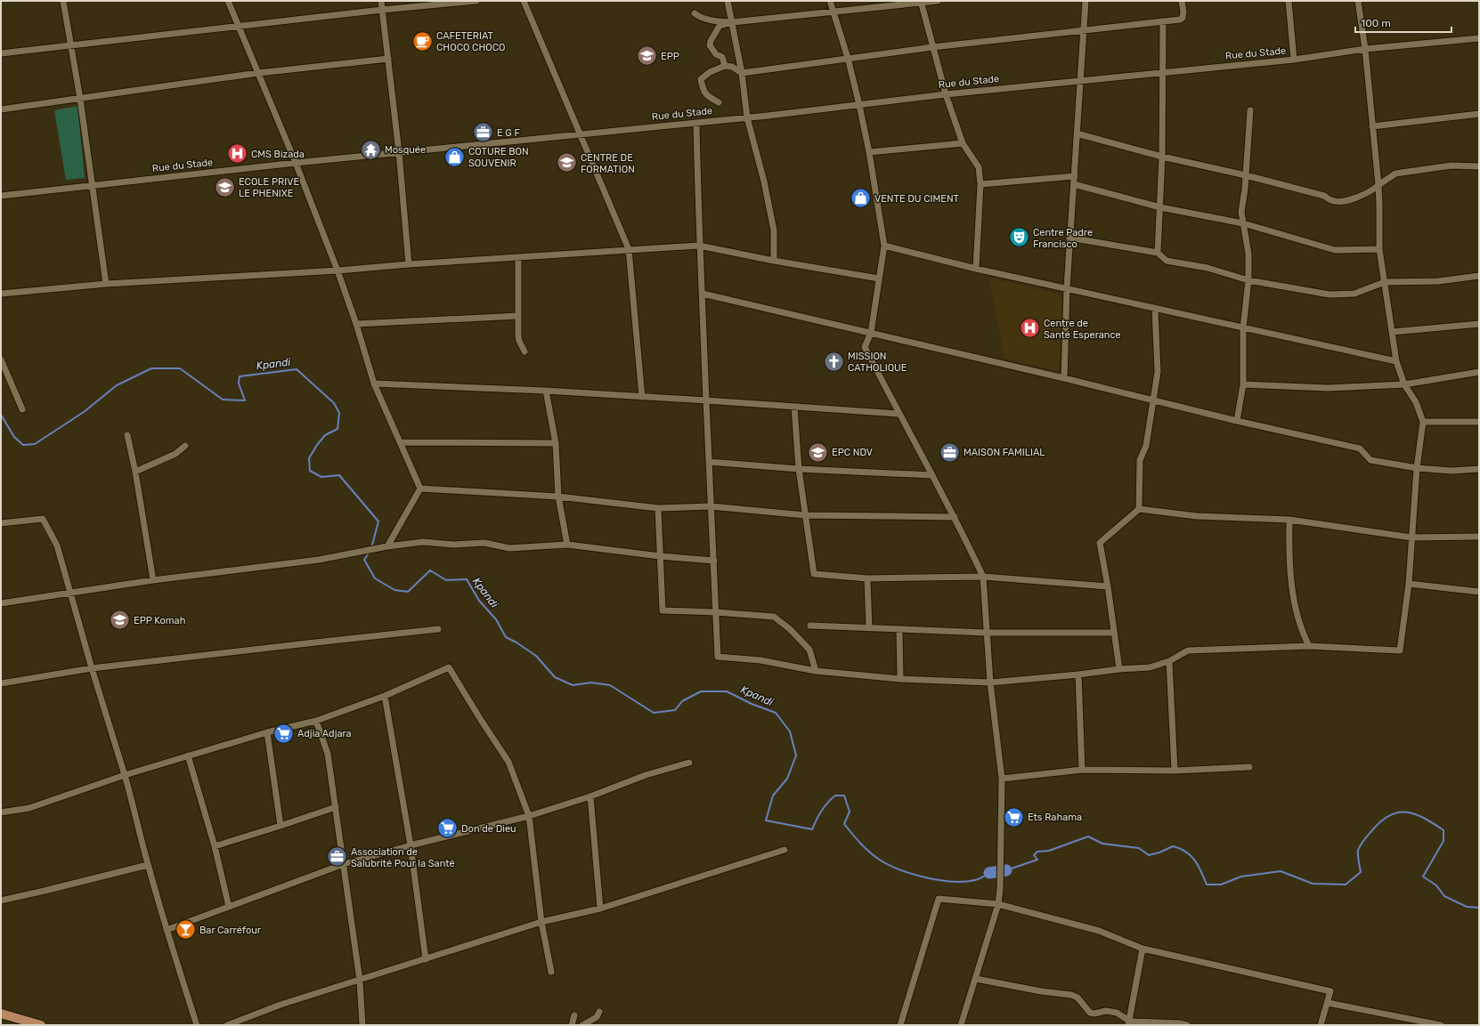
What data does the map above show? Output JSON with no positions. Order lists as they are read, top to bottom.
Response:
{
  "streets": {
    "street": ["Rue du Stade"]
  },
  "water": ["Kpandi"],
  "places": {
    "cafe": ["CAFETERIAT CHOCO CHOCO"],
    "school or university": [
      "EPP",
      "CENTRE DE FORMATION",
      "ECOLE PRIVE LE PHENIXE",
      "EPC NDV",
      "EPP Komah"
    ],
    "office": ["E G F", "MAISON FAMILIAL", "Association de Salubrité Pour la Santé"],
    "temple": ["Mosquée"],
    "hospital": ["CMS Bizada", "Centre de Santé Esperance"],
    "shop": ["COTURE BON SOUVENIR", "VENTE DU CIMENT"],
    "theatre": ["Centre Padre Francisco"],
    "church": ["MISSION CATHOLIQUE"],
    "supermarket": ["Adjia Adjara", "Ets Rahama", "Don de Dieu"],
    "bar": ["Bar Carréfour"]
  },
  "scale_bar": "100 m"
}
